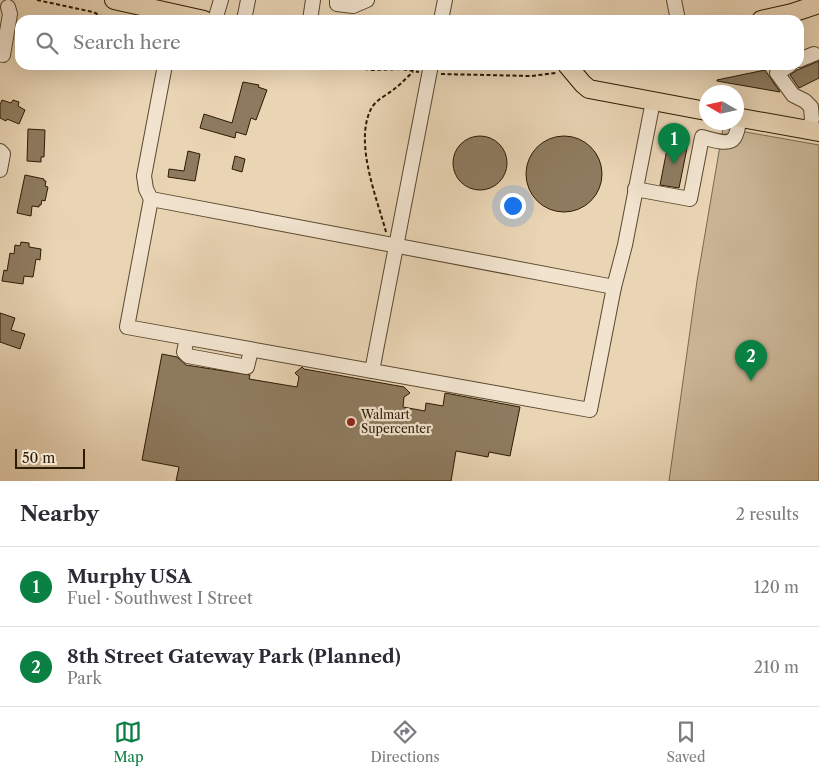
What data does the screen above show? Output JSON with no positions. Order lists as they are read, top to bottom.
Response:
{
  "places": ["Walmart Supercenter"],
  "scale_bar": "50 m",
  "north": "left",
  "page": {
    "search": "Search here",
    "pins": ["1", "2"],
    "scale": "50 m",
    "heading": ["Nearby", "2 results"],
    "list": [
      {
        "mark": "1",
        "name": "Murphy USA",
        "note": "Fuel · Southwest I Street",
        "value": "120 m"
      },
      {
        "mark": "2",
        "name": "8th Street Gateway Park (Planned)",
        "note": "Park",
        "value": "210 m"
      }
    ],
    "nav": ["Map", "Directions", "Saved"]
  }
}
